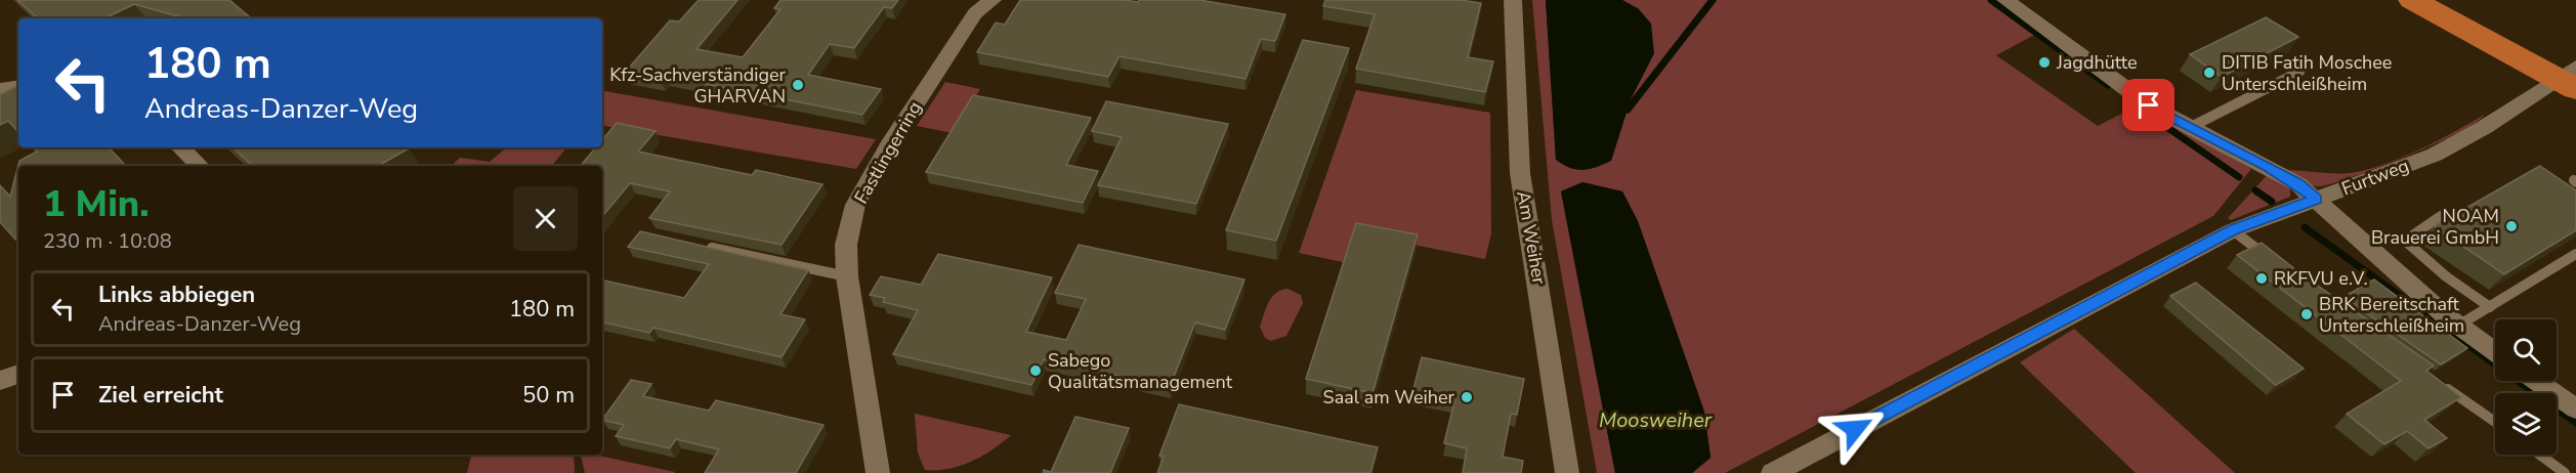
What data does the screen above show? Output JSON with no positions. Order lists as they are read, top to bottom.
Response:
{
  "streets": {
    "street": ["Fastlingerring", "Furtweg", "Am Weiher"]
  },
  "water": ["Moosweiher"],
  "places": [
    "Jagdhütte",
    "DITIB Fatih Moschee Unterschleißheim",
    "Kfz-Sachverständiger GHARVAN",
    "NOAM Brauerei GmbH",
    "RKFVU e.V.",
    "BRK Bereitschaft Unterschleißheim",
    "Sabego Qualitätsmanagement",
    "Saal am Weiher"
  ],
  "page": {
    "turn": ["180 m", "Andreas-Danzer-Weg"],
    "heading": ["1 Min.", "230 m · 10:08"],
    "list": [
      {
        "name": "Links abbiegen",
        "note": "Andreas-Danzer-Weg",
        "value": "180 m"
      },
      {
        "name": "Ziel erreicht",
        "value": "50 m"
      }
    ]
  }
}
